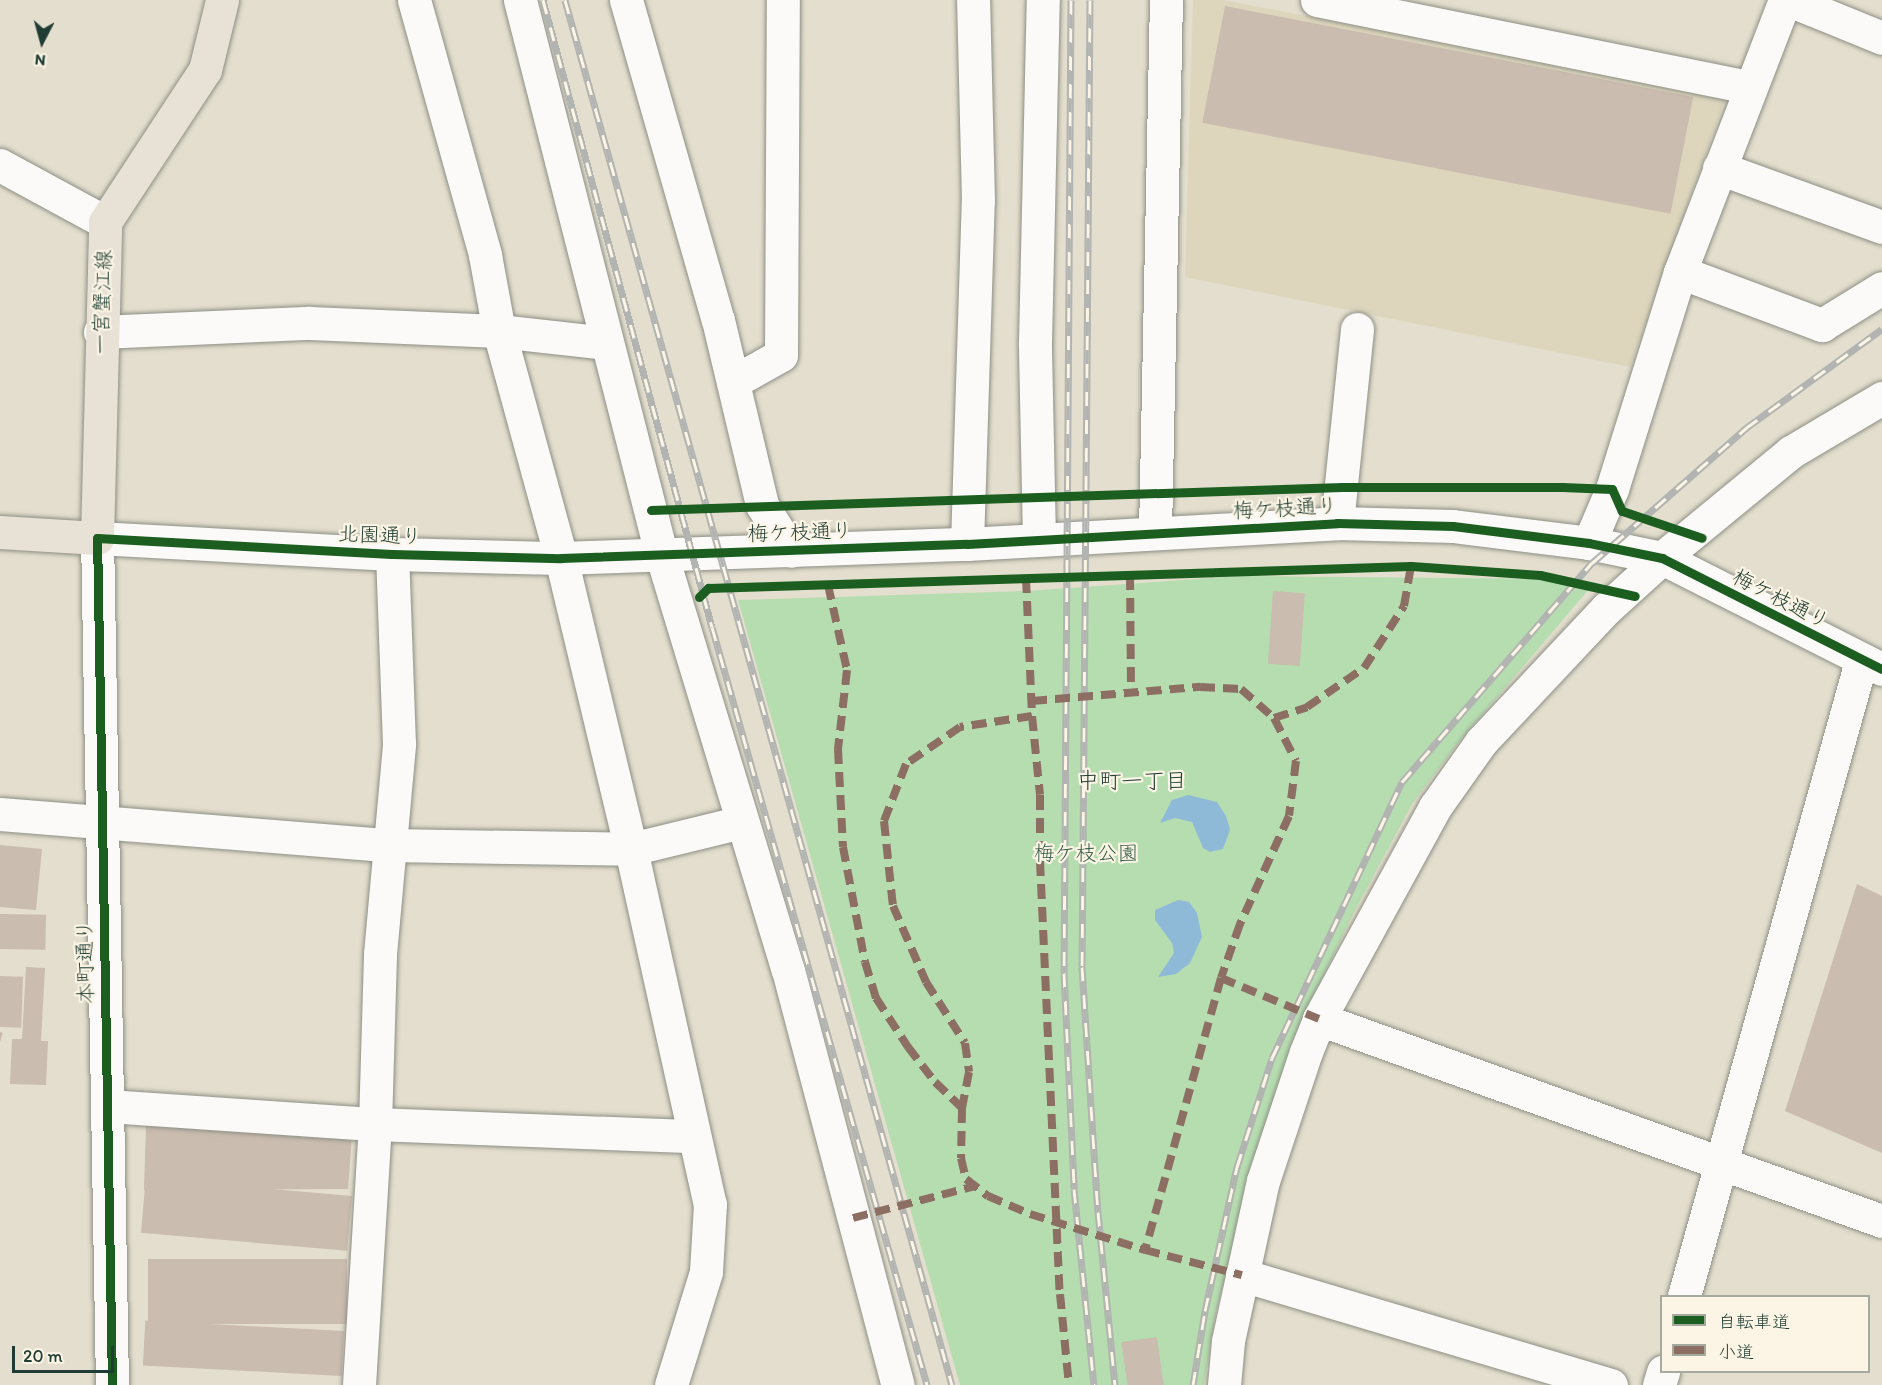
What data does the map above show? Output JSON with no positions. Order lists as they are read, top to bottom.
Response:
{
  "streets": {
    "main road": ["一宮蟹江線"],
    "street": ["梅ケ枝通り", "北園通り", "本町通り"]
  },
  "crossings": [
    ["一宮蟹江線", "北園通り"],
    ["一宮蟹江線", "本町通り"],
    ["梅ケ枝通り", "北園通り"],
    ["北園通り", "本町通り"]
  ],
  "districts": ["中町一丁目"],
  "parks": ["梅ケ枝公園"],
  "legend": ["自転車道", "小道"],
  "scale_bar": "20 m",
  "north": "bottom"
}
